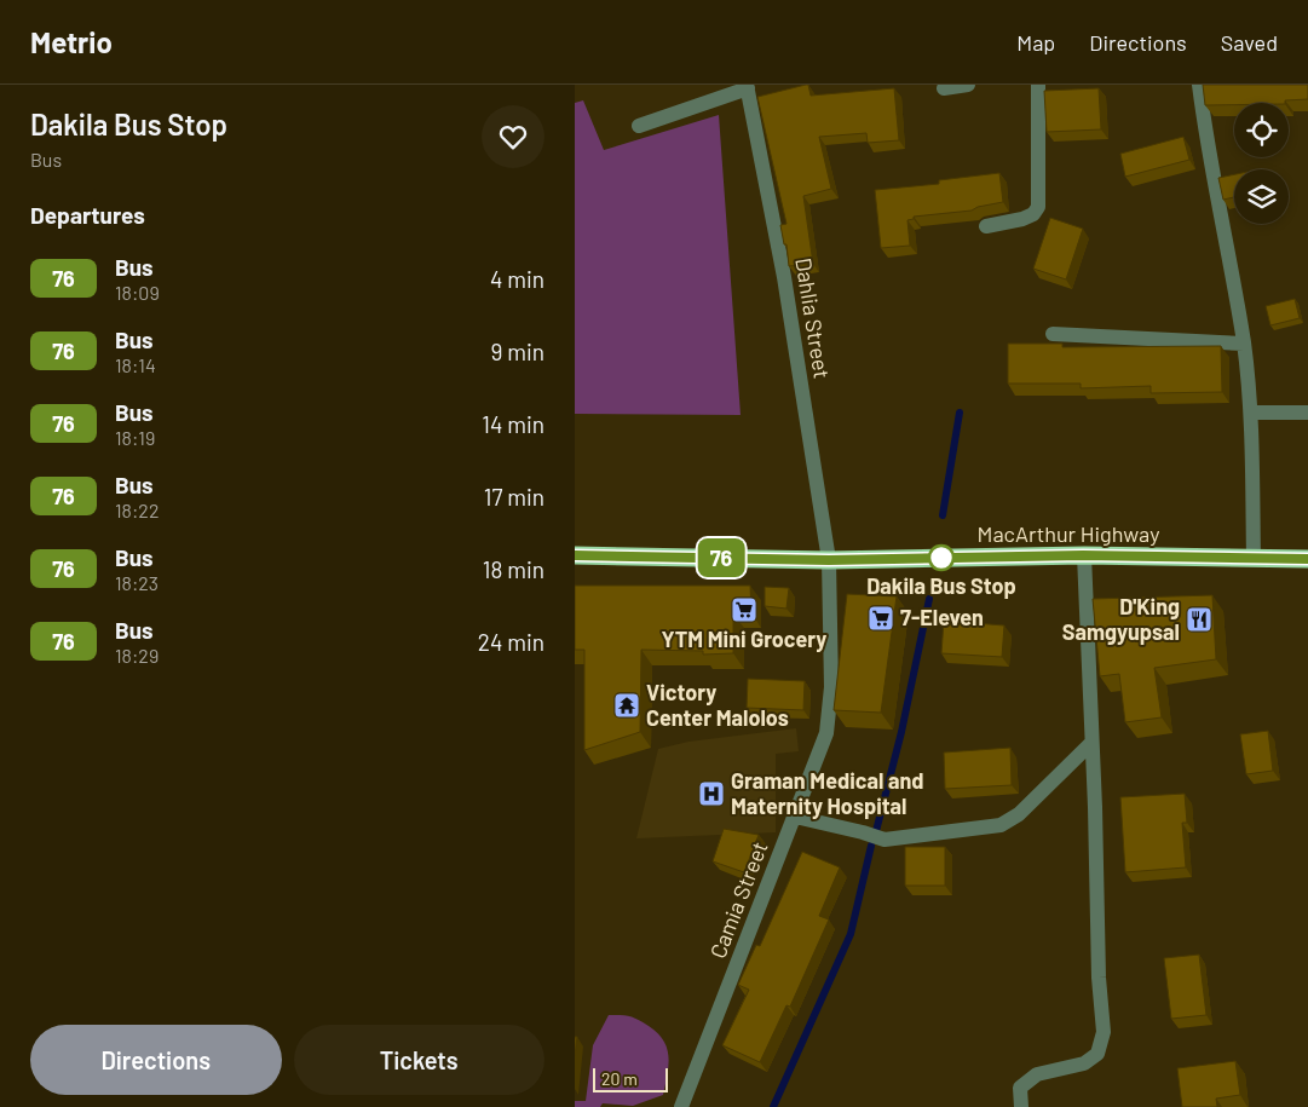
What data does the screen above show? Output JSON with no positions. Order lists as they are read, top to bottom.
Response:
{
  "streets": {
    "highway": ["MacArthur Highway"],
    "street": ["Dahlia Street", "Camia Street"]
  },
  "crossings": [
    ["Dahlia Street", "MacArthur Highway"],
    ["Dahlia Street", "Camia Street"],
    ["MacArthur Highway", "Camia Street"]
  ],
  "places": {
    "other": ["Dakila Bus Stop"],
    "supermarket": ["YTM Mini Grocery", "7-Eleven"],
    "restaurant": ["D'King Samgyupsal"],
    "temple": ["Victory Center Malolos"],
    "hospital": ["Graman Medical and Maternity Hospital"]
  },
  "lines": ["bus line 76"],
  "scale_bar": "20 m",
  "page": {
    "header": "Metrio",
    "nav": ["Map", "Directions", "Saved"],
    "heading": [
      ["Dakila Bus Stop", "Bus"],
      "Departures"
    ],
    "on_map": "76",
    "list": [
      {
        "mark": "76",
        "name": "Bus",
        "note": "18:09",
        "value": "4 min"
      },
      {
        "mark": "76",
        "name": "Bus",
        "note": "18:14",
        "value": "9 min"
      },
      {
        "mark": "76",
        "name": "Bus",
        "note": "18:19",
        "value": "14 min"
      },
      {
        "mark": "76",
        "name": "Bus",
        "note": "18:22",
        "value": "17 min"
      },
      {
        "mark": "76",
        "name": "Bus",
        "note": "18:23",
        "value": "18 min"
      },
      {
        "mark": "76",
        "name": "Bus",
        "note": "18:29",
        "value": "24 min"
      }
    ],
    "buttons": ["Directions", "Tickets"],
    "scale": "20 m"
  }
}
